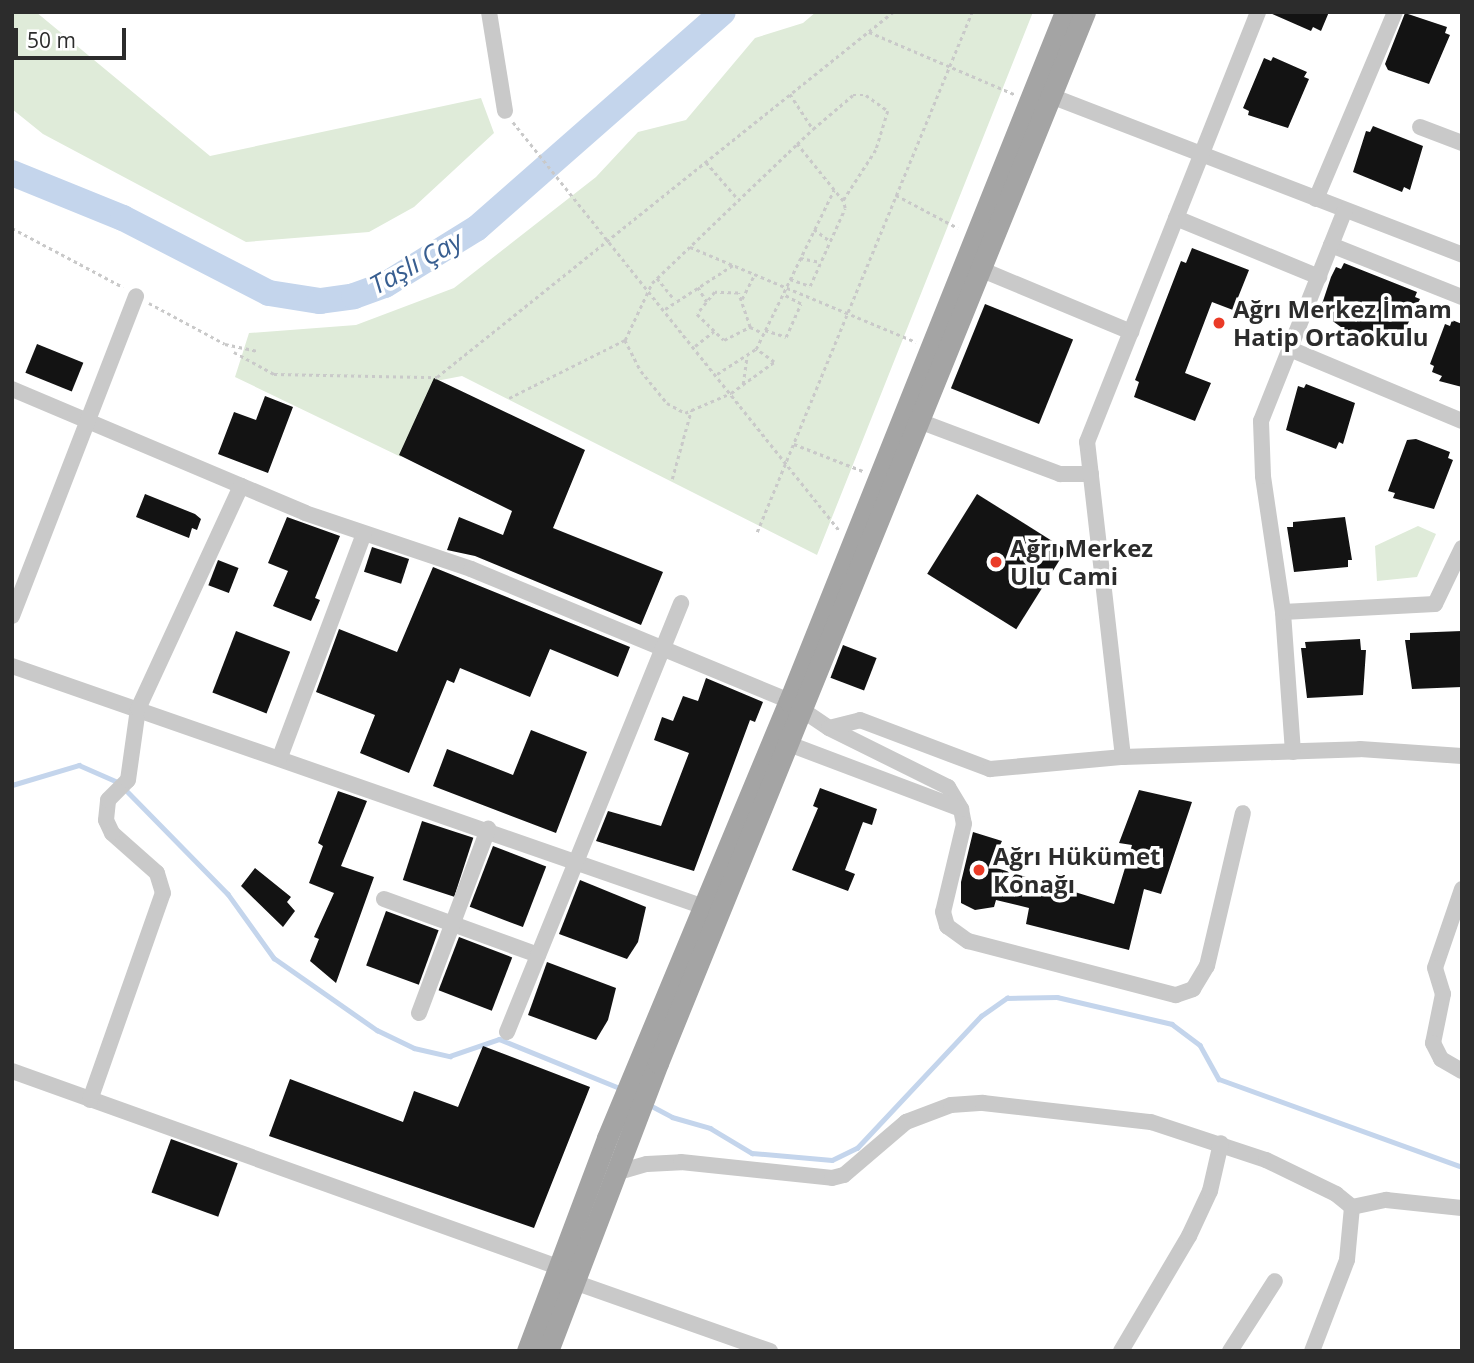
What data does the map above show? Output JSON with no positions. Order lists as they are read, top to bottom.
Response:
{
  "water": ["Taşlı Çay"],
  "places": ["Ağrı Merkez İmam Hatip Ortaokulu", "Ağrı Merkez Ulu Cami", "Ağrı Hükümet Konağı"],
  "scale_bar": "50 m"
}
